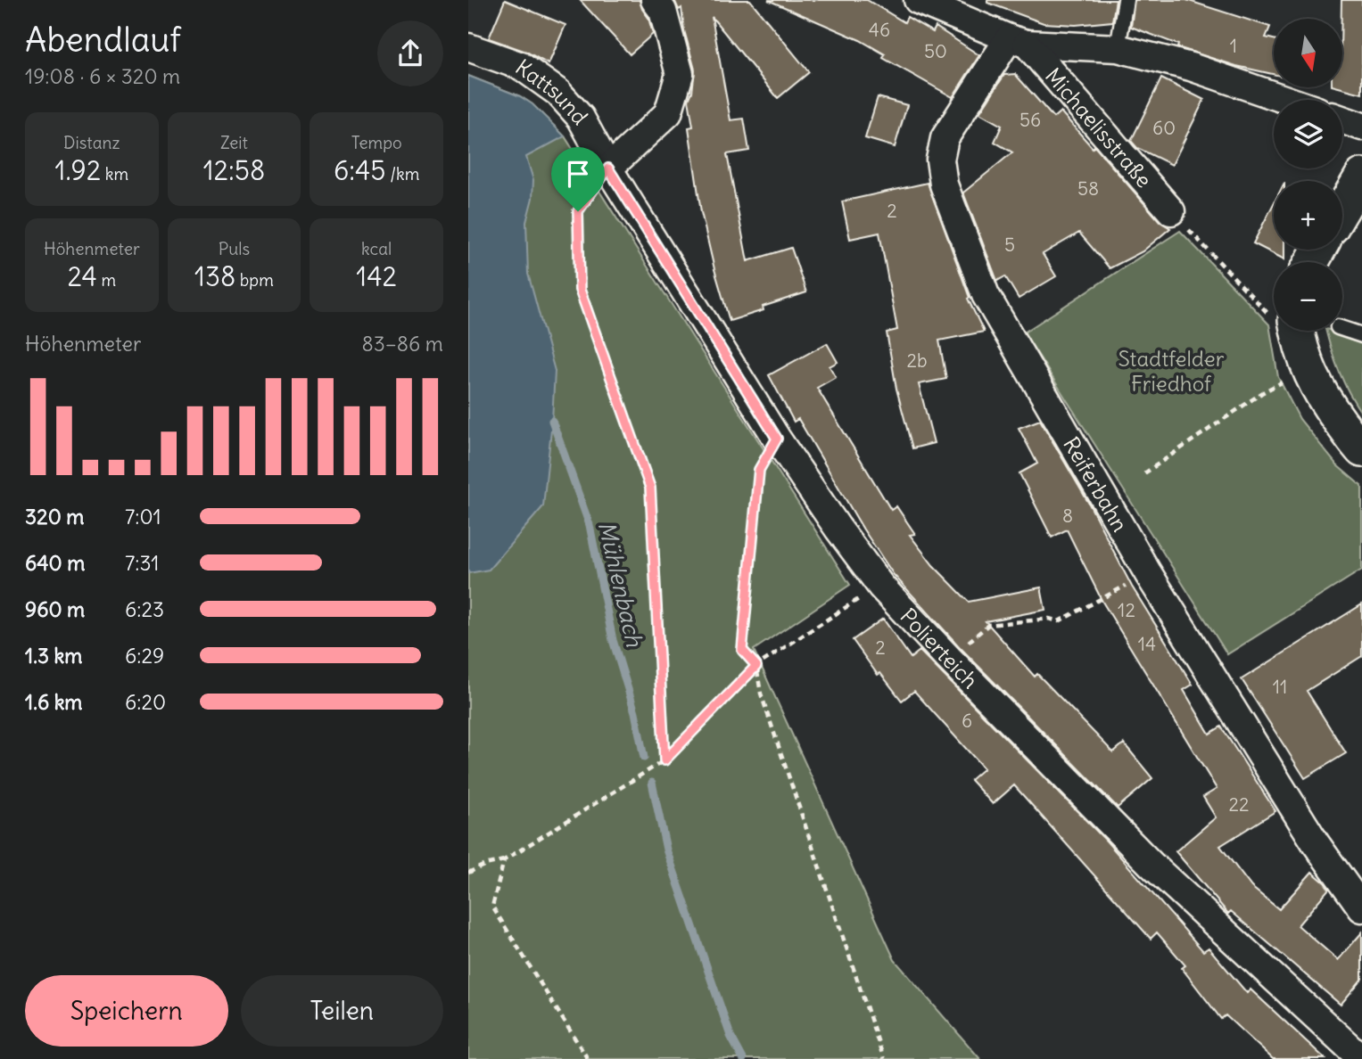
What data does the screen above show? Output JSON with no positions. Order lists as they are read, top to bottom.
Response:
{
  "streets": {
    "street": [
      "Kattsund",
      "Michaelisstraße",
      "Reiferbahn",
      "Polierteich"
    ]
  },
  "crossings": [
    ["Kattsund", "Polierteich"],
    ["Michaelisstraße", "Reiferbahn"]
  ],
  "water": ["Mühlenbach"],
  "parks": ["Stadtfelder Friedhof"],
  "house_numbers": [
    "46",
    "1",
    "50",
    "56",
    "60",
    "58",
    "2",
    "5",
    "2b",
    "8",
    "12",
    "14",
    "2",
    "11",
    "6",
    "22"
  ],
  "north": "bottom",
  "page": {
    "heading": ["Abendlauf", "19:08 · 6 × 320 m"],
    "map_buttons": ["+", "−"],
    "stats": [
      ["Distanz", "1.92 km"],
      ["Zeit", "12:58"],
      ["Tempo", "6:45 /km"],
      ["Höhenmeter", "24 m"],
      ["Puls", "138 bpm"],
      ["kcal", "142"]
    ],
    "chart": ["Höhenmeter", "83–86 m"],
    "list": [
      {
        "name": "320 m",
        "note": "7:01"
      },
      {
        "name": "640 m",
        "note": "7:31"
      },
      {
        "name": "960 m",
        "note": "6:23"
      },
      {
        "name": "1.3 km",
        "note": "6:29"
      },
      {
        "name": "1.6 km",
        "note": "6:20"
      }
    ],
    "buttons": ["Speichern", "Teilen"]
  }
}
